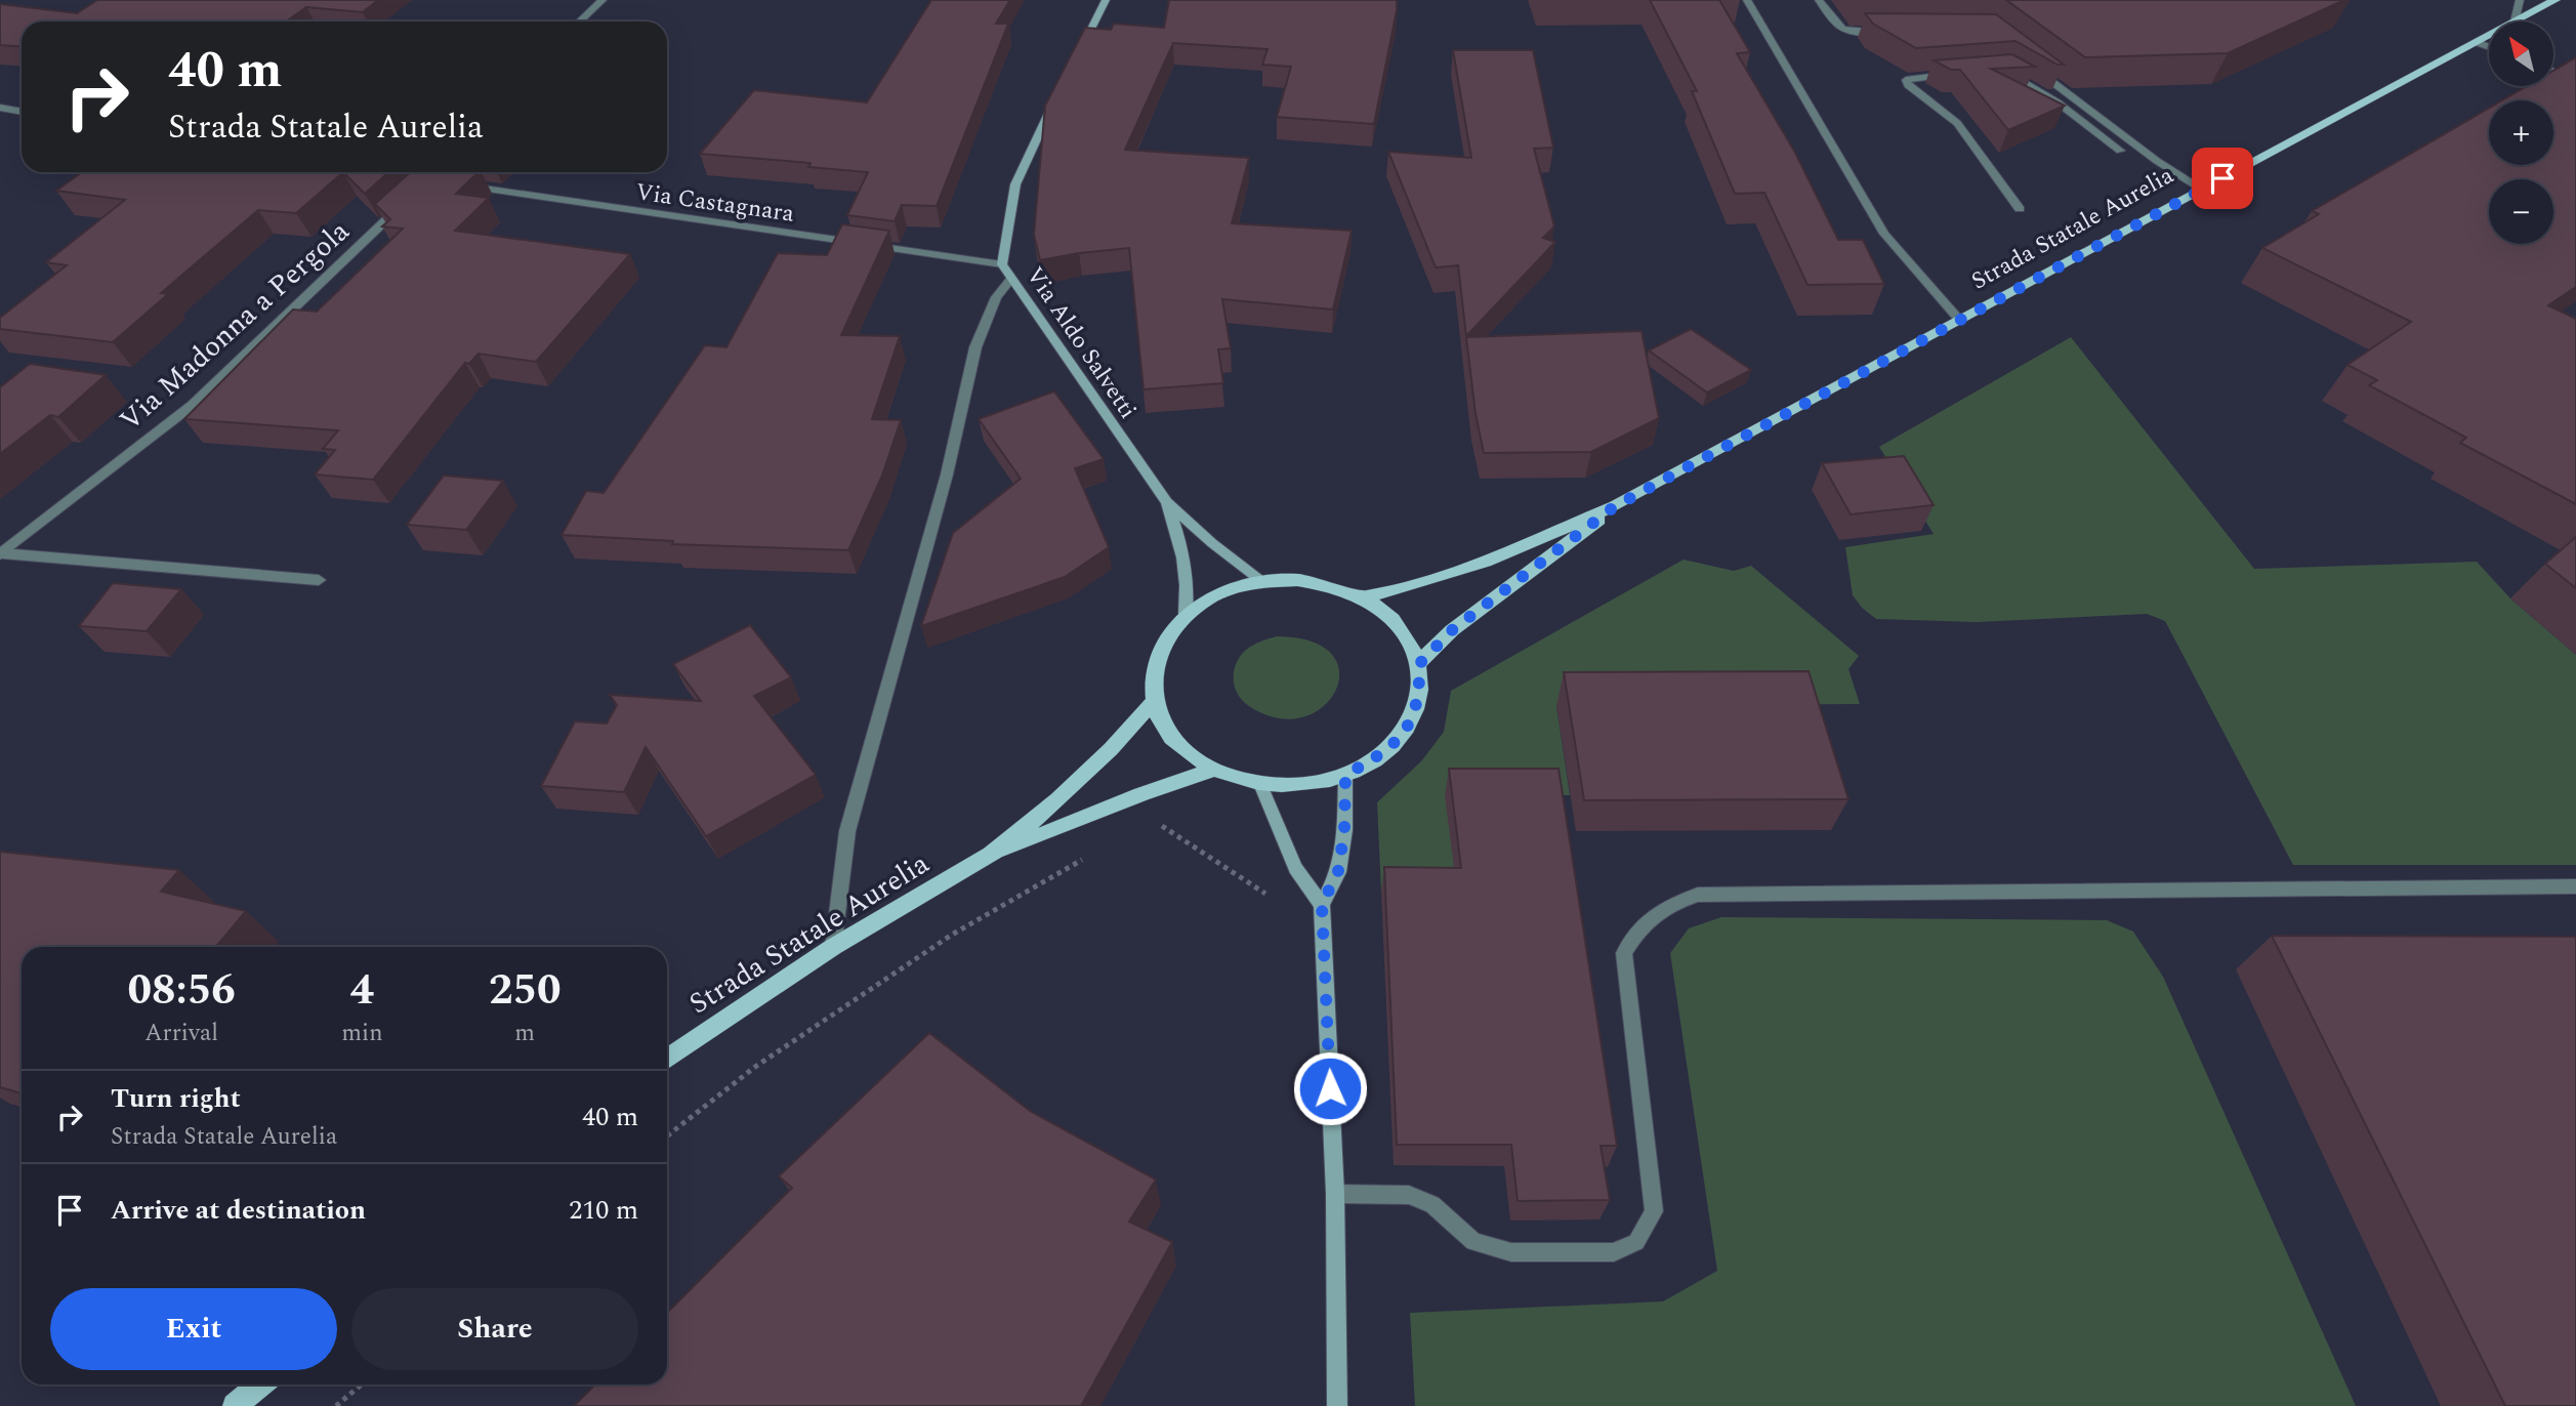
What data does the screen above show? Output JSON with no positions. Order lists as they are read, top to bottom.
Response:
{
  "streets": {
    "main road": ["Strada Statale Aurelia"],
    "street": ["Via Castagnara", "Via Madonna a Pergola", "Via Aldo Salvetti"]
  },
  "crossings": [
    ["Via Castagnara", "Via Aldo Salvetti"],
    ["Strada Statale Aurelia", "Via Aldo Salvetti"]
  ],
  "north": "top left",
  "page": {
    "map_buttons": ["+", "−"],
    "turn": ["40 m", "Strada Statale Aurelia"],
    "eta": [
      "08:56",
      "Arrival",
      "4",
      "min",
      "250",
      "m"
    ],
    "list": [
      {
        "name": "Turn right",
        "note": "Strada Statale Aurelia",
        "value": "40 m"
      },
      {
        "name": "Arrive at destination",
        "value": "210 m"
      }
    ],
    "buttons": ["Exit", "Share"]
  }
}
